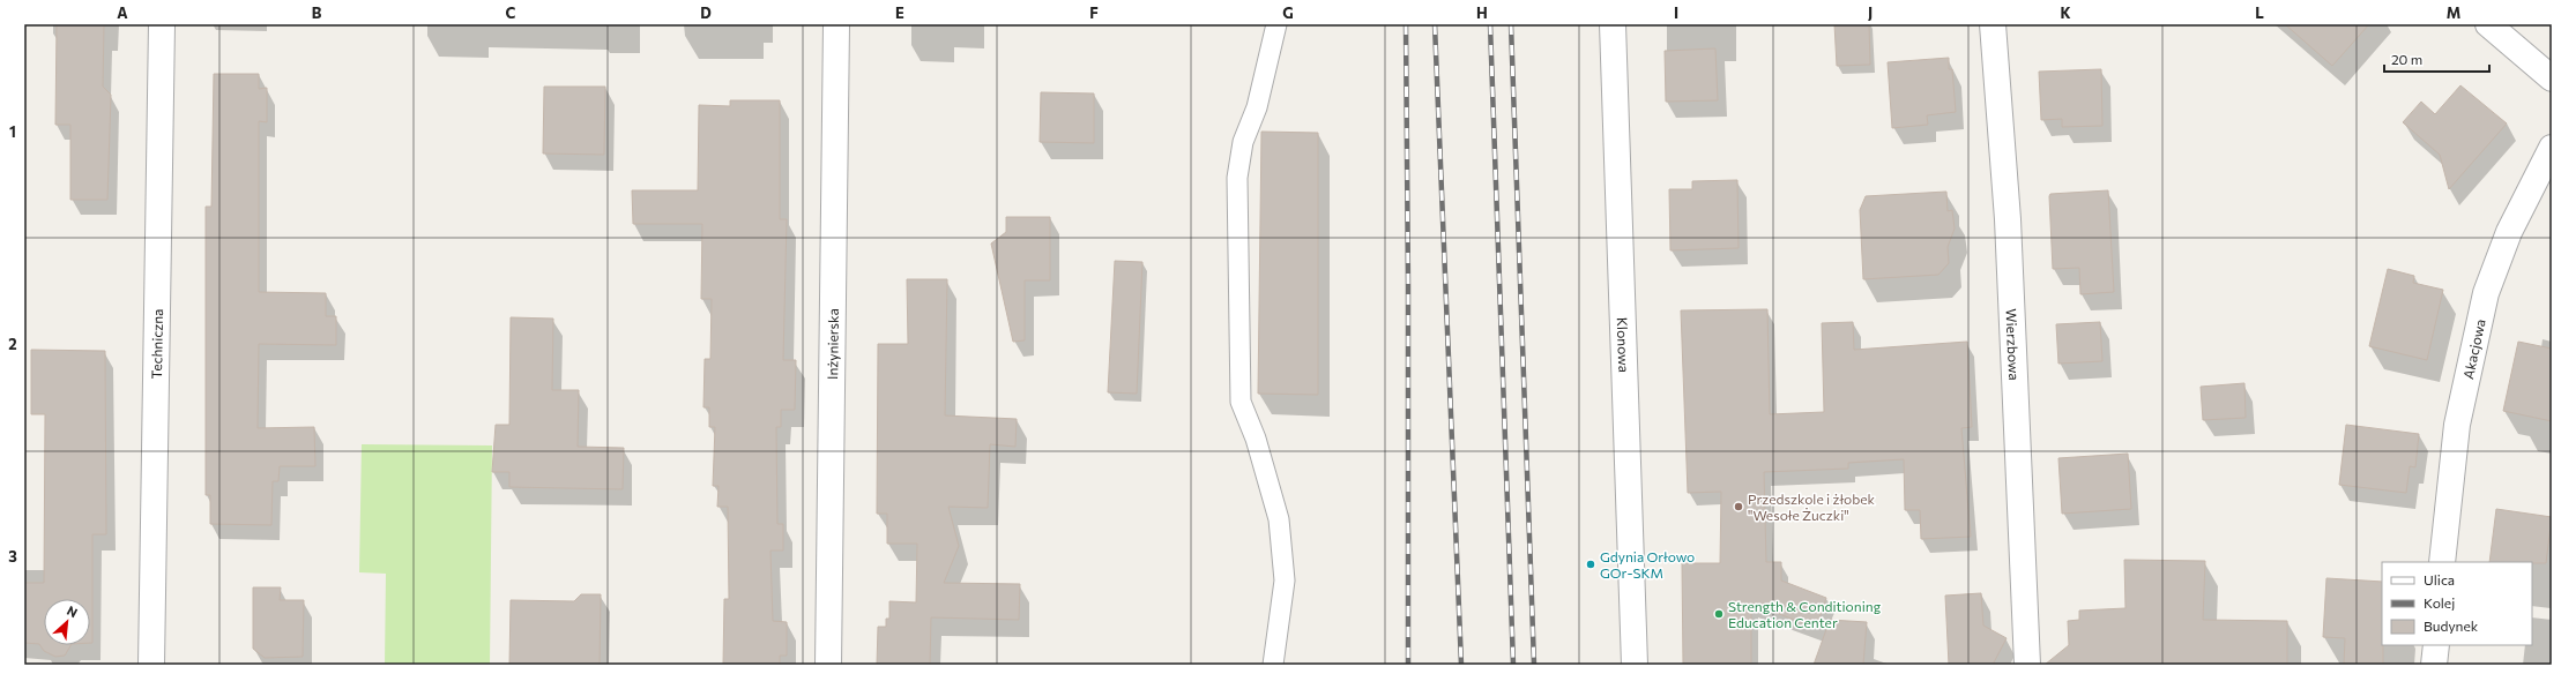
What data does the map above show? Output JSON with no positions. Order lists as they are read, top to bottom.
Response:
{
  "streets": {
    "street": [
      "Techniczna",
      "Inżynierska",
      "Wierzbowa",
      "Klonowa",
      "Akacjowa"
    ]
  },
  "places": ["Przedszkole i żłobek \"Wesołe Żuczki\"", "Gdynia Orłowo GOr-SKM", "Strength & Conditioning Education Center"],
  "legend": ["Ulica", "Kolej", "Budynek"],
  "scale_bar": "20 m",
  "north": "top right",
  "grid": {
    "columns": [
      "A",
      "B",
      "C",
      "D",
      "E",
      "F",
      "G",
      "H",
      "I",
      "J",
      "K",
      "L",
      "M"
    ],
    "rows": ["1", "2", "3"]
  }
}
